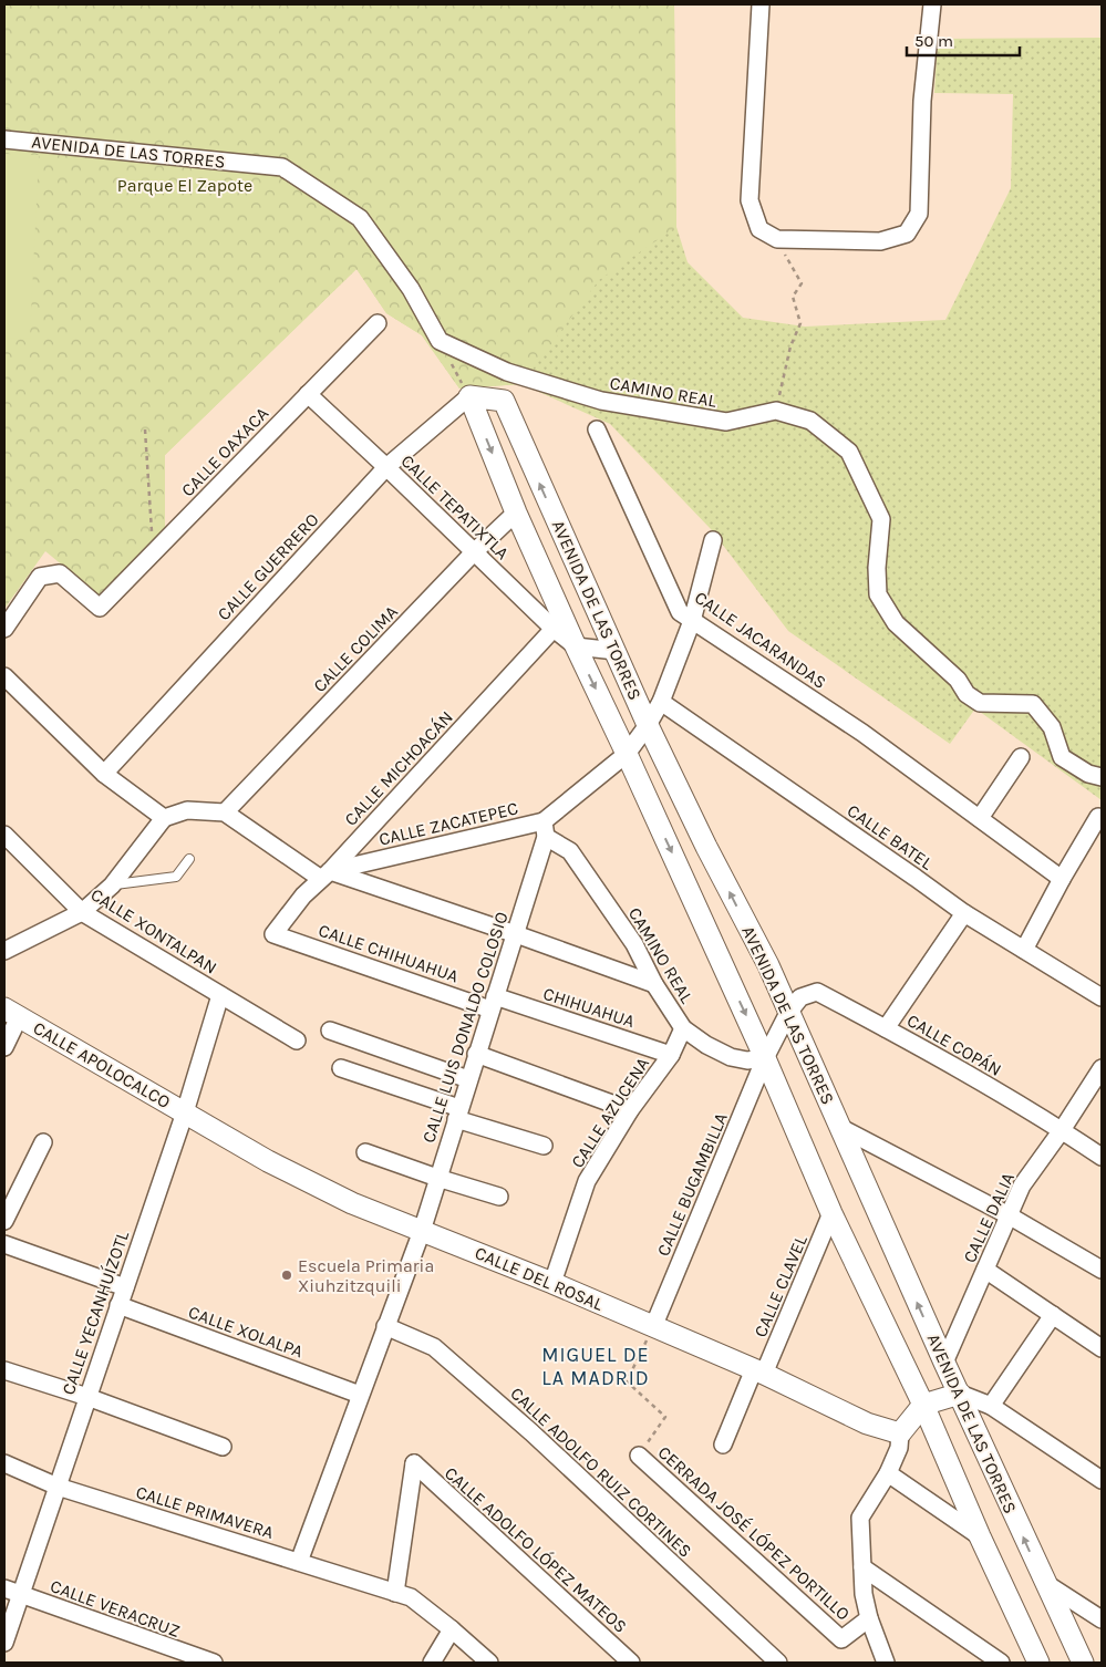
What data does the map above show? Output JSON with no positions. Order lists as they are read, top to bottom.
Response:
{
  "streets": {
    "street": [
      "AVENIDA DE LAS TORRES",
      "CAMINO REAL",
      "CALLE OAXACA",
      "CALLE TEPATIXTLA",
      "CALLE GUERRERO",
      "CALLE JACARANDAS",
      "CALLE COLIMA",
      "CALLE MICHOACÁN",
      "CALLE ZACATEPEC",
      "CALLE BATEL",
      "CALLE XONTALPAN",
      "CALLE CHIHUAHUA",
      "CHIHUAHUA",
      "CALLE LUIS DONALDO COLOSIO",
      "CALLE COPÁN",
      "CALLE APOLOCALCO",
      "CALLE AZUCENA",
      "CALLE BUGAMBILLA",
      "CALLE DALIA",
      "CALLE DEL ROSAL",
      "CALLE CLAVEL",
      "CALLE YECANHUÍZOTL",
      "CALLE XOLALPA",
      "CALLE ADOLFO RUIZ CORTINES",
      "CALLE PRIMAVERA",
      "CERRADA JOSÉ LÓPEZ PORTILLO",
      "CALLE ADOLFO LÓPEZ MATEOS",
      "CALLE VERACRUZ"
    ]
  },
  "crossings": [
    ["AVENIDA DE LAS TORRES", "CAMINO REAL"],
    ["AVENIDA DE LAS TORRES", "CALLE TEPATIXTLA"],
    ["AVENIDA DE LAS TORRES", "CALLE GUERRERO"],
    ["AVENIDA DE LAS TORRES", "CALLE COLIMA"],
    ["AVENIDA DE LAS TORRES", "CALLE COPÁN"],
    ["AVENIDA DE LAS TORRES", "CALLE BUGAMBILLA"],
    ["AVENIDA DE LAS TORRES", "CALLE DALIA"],
    ["AVENIDA DE LAS TORRES", "CALLE CLAVEL"],
    ["CAMINO REAL", "CALLE ZACATEPEC"],
    ["CAMINO REAL", "CALLE LUIS DONALDO COLOSIO"],
    ["CAMINO REAL", "CALLE AZUCENA"],
    ["CAMINO REAL", "CALLE BUGAMBILLA"],
    ["CALLE OAXACA", "CALLE TEPATIXTLA"],
    ["CALLE TEPATIXTLA", "CALLE GUERRERO"],
    ["CALLE TEPATIXTLA", "CALLE COLIMA"],
    ["CALLE TEPATIXTLA", "CALLE MICHOACÁN"],
    ["CALLE MICHOACÁN", "CALLE ZACATEPEC"],
    ["CALLE MICHOACÁN", "CALLE CHIHUAHUA"],
    ["CALLE ZACATEPEC", "CALLE LUIS DONALDO COLOSIO"],
    ["CALLE XONTALPAN", "CALLE YECANHUÍZOTL"],
    ["CALLE CHIHUAHUA", "CHIHUAHUA"],
    ["CALLE CHIHUAHUA", "CALLE LUIS DONALDO COLOSIO"],
    ["CHIHUAHUA", "CALLE LUIS DONALDO COLOSIO"],
    ["CHIHUAHUA", "CALLE AZUCENA"],
    ["CALLE LUIS DONALDO COLOSIO", "CALLE DEL ROSAL"],
    ["CALLE LUIS DONALDO COLOSIO", "CALLE XOLALPA"],
    ["CALLE LUIS DONALDO COLOSIO", "CALLE ADOLFO RUIZ CORTINES"],
    ["CALLE LUIS DONALDO COLOSIO", "CALLE PRIMAVERA"],
    ["CALLE COPÁN", "CALLE BUGAMBILLA"],
    ["CALLE COPÁN", "CALLE DALIA"],
    ["CALLE APOLOCALCO", "CALLE DEL ROSAL"],
    ["CALLE APOLOCALCO", "CALLE YECANHUÍZOTL"],
    ["CALLE AZUCENA", "CALLE DEL ROSAL"],
    ["CALLE BUGAMBILLA", "CALLE DEL ROSAL"],
    ["CALLE DEL ROSAL", "CALLE CLAVEL"],
    ["CALLE DEL ROSAL", "CALLE YECANHUÍZOTL"],
    ["CALLE YECANHUÍZOTL", "CALLE XOLALPA"],
    ["CALLE YECANHUÍZOTL", "CALLE PRIMAVERA"],
    ["CALLE YECANHUÍZOTL", "CALLE VERACRUZ"],
    ["CALLE PRIMAVERA", "CALLE ADOLFO LÓPEZ MATEOS"]
  ],
  "districts": ["MIGUEL DE LA MADRID"],
  "parks": ["Parque El Zapote"],
  "places": ["Escuela Primaria Xiuhzitzquili"],
  "scale_bar": "50 m"
}
